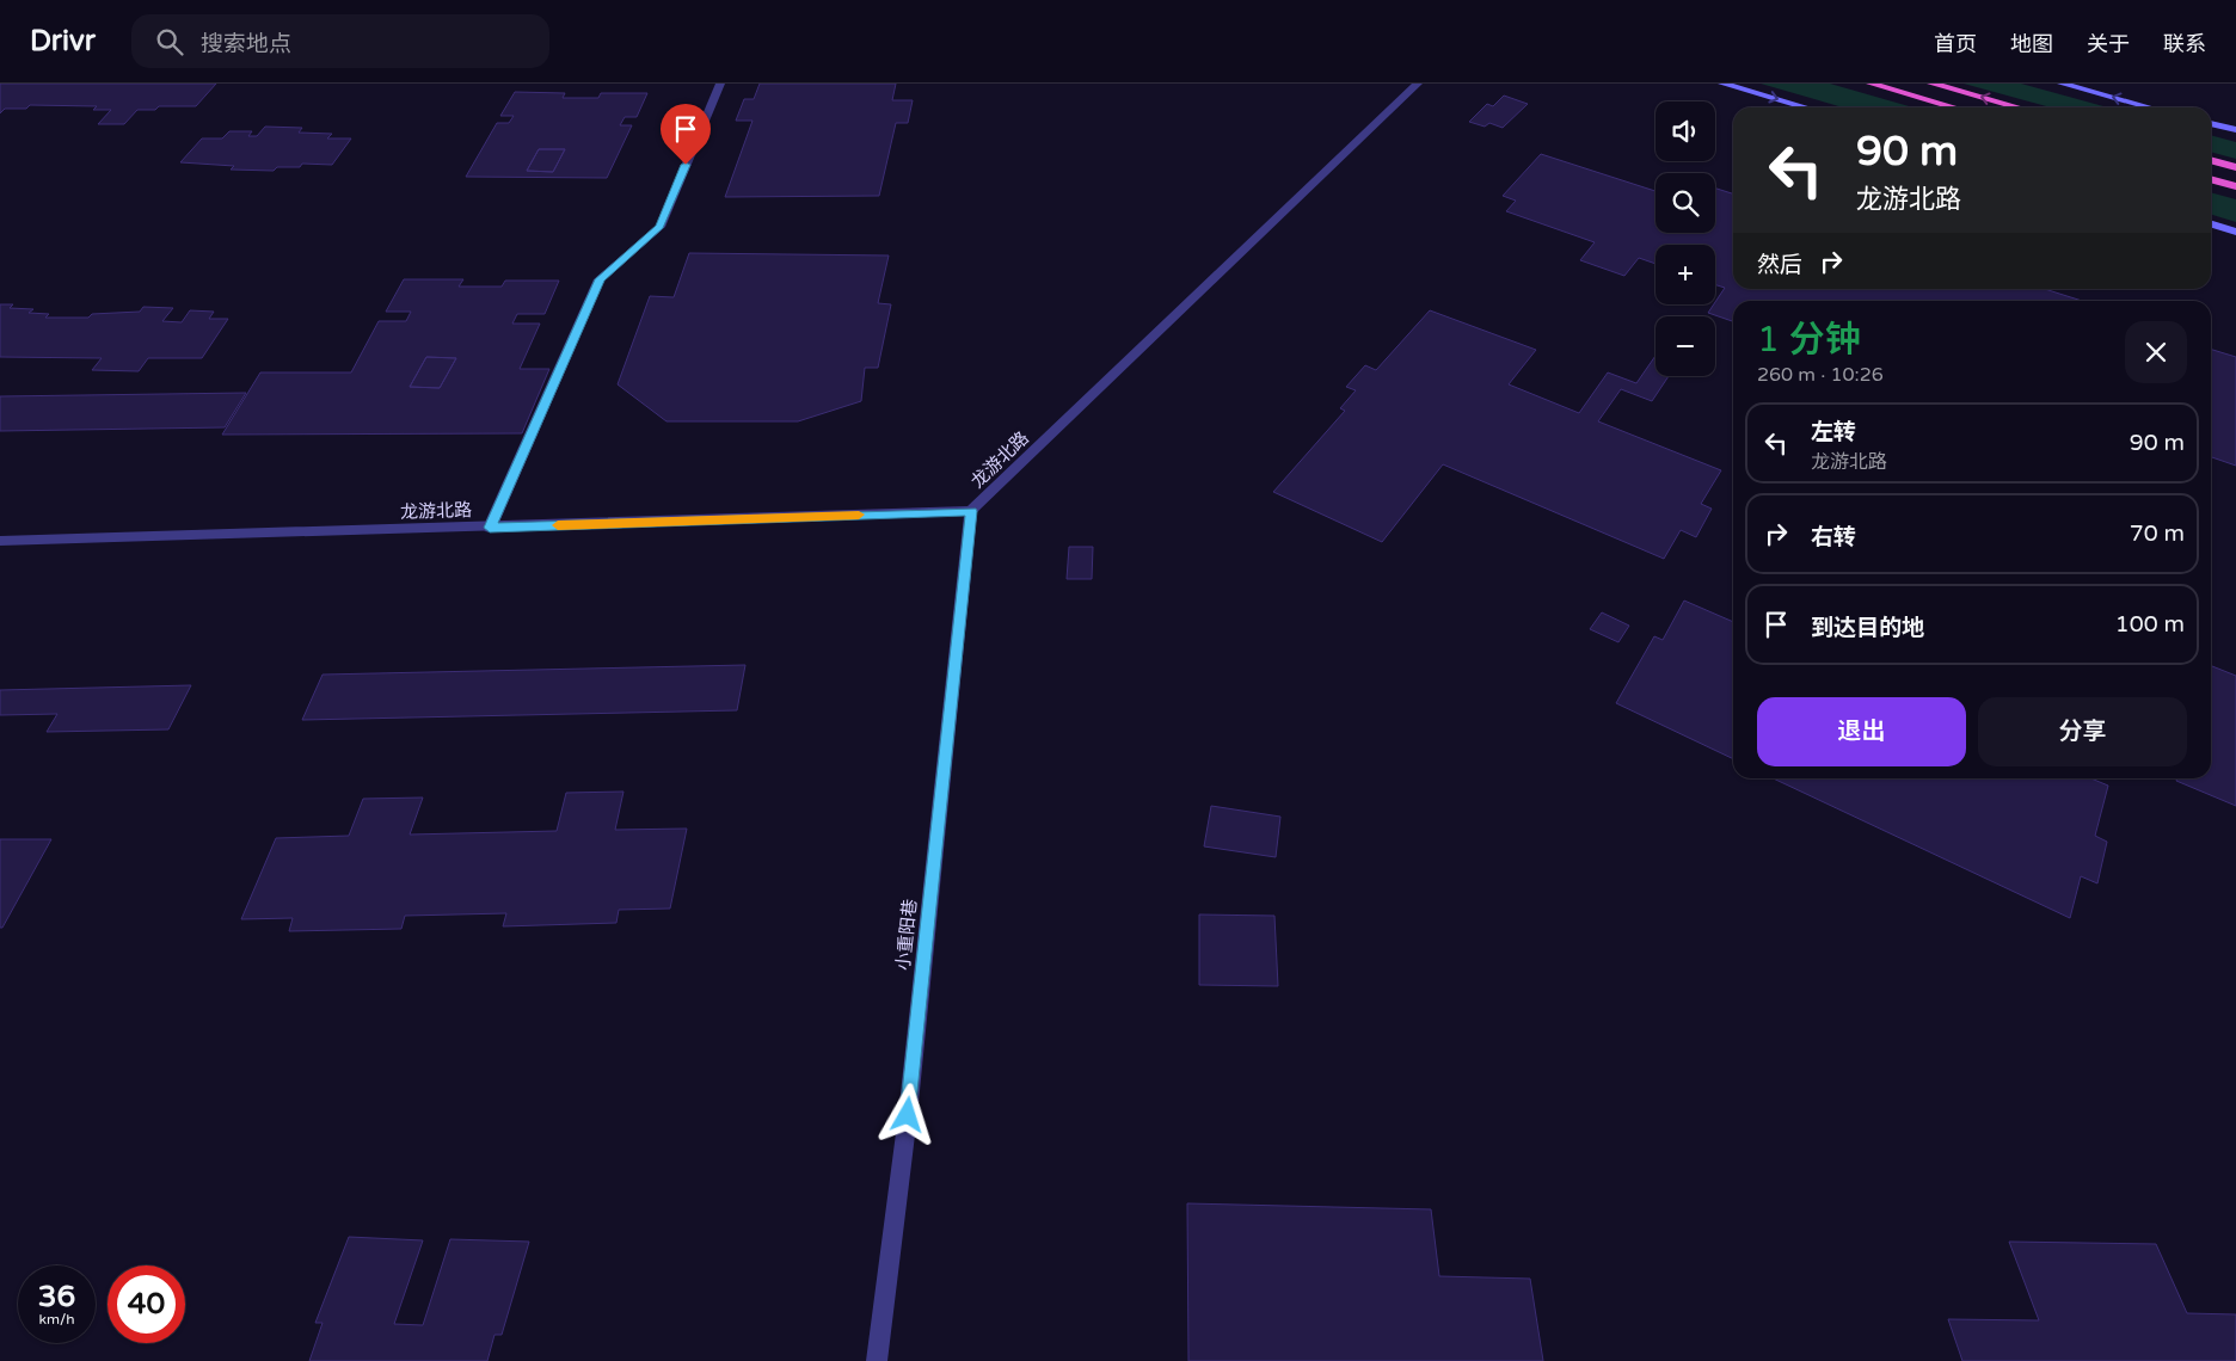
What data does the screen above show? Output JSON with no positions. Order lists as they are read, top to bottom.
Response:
{
  "streets": {
    "street": ["龙游北路", "小重阳巷"]
  },
  "crossings": [
    ["龙游北路", "小重阳巷"]
  ],
  "page": {
    "header": "Drivr",
    "search": "搜索地点",
    "nav": [
      "首页",
      "地图",
      "关于",
      "联系"
    ],
    "map_buttons": ["+", "−"],
    "turn": ["90 m", "龙游北路"],
    "then": "然后",
    "heading": ["1 分钟", "260 m · 10:26"],
    "list": [
      {
        "name": "左转",
        "note": "龙游北路",
        "value": "90 m"
      },
      {
        "name": "右转",
        "value": "70 m"
      },
      {
        "name": "到达目的地",
        "value": "100 m"
      }
    ],
    "buttons": ["退出", "分享"],
    "speed": "36 km/h",
    "limit": "40"
  }
}
